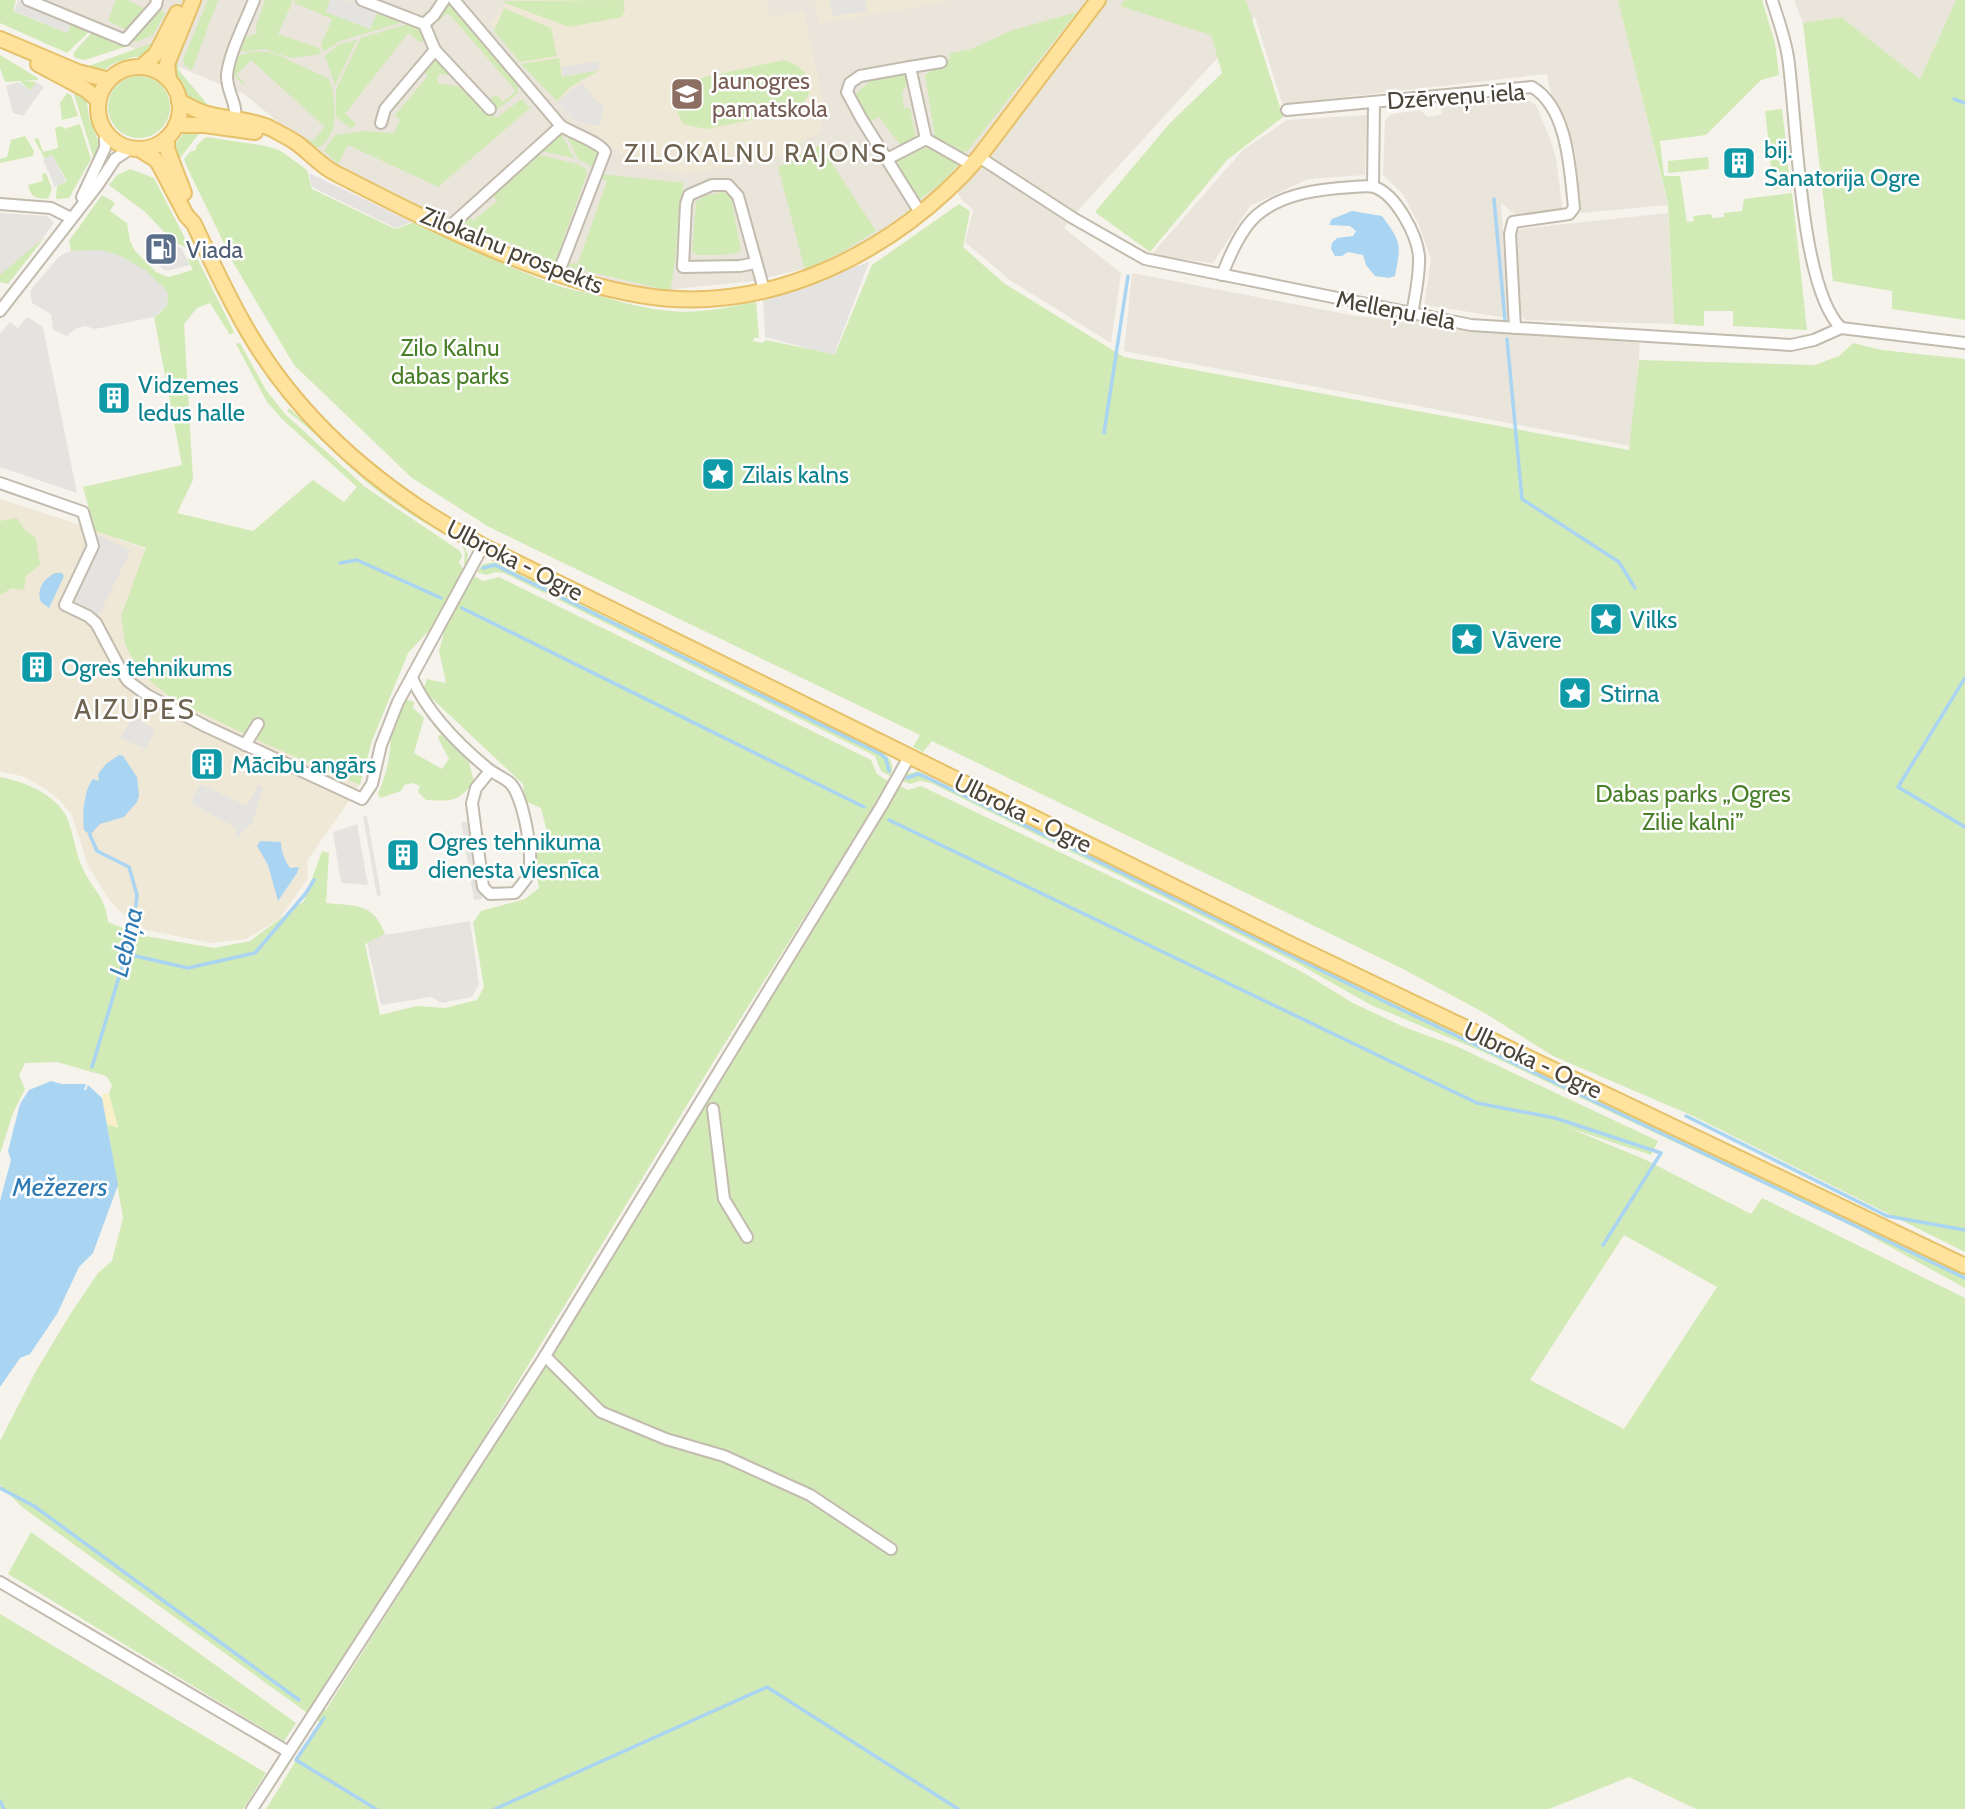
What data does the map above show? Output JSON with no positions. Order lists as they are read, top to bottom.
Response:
{
  "streets": {
    "main road": ["Zilokalnu prospekts", "Ulbroka - Ogre"],
    "street": ["Dzērveņu iela", "Melleņu iela"]
  },
  "crossings": [
    ["Dzērveņu iela", "Melleņu iela"],
    ["Zilokalnu prospekts", "Melleņu iela"],
    ["Zilokalnu prospekts", "Ulbroka - Ogre"]
  ],
  "districts": ["ZILOKALNU RAJONS", "AIZUPES"],
  "water": ["Lebiņa", "Mežezers"],
  "parks": ["Zilo Kalnu dabas parks", "Dabas parks „Ogres Zilie kalni”"],
  "places": {
    "school or university": ["Jaunogres pamatskola"],
    "building": [
      "bij. Sanatorija Ogre",
      "Vidzemes ledus halle",
      "Ogres tehnikums",
      "Mācību angārs",
      "Ogres tehnikuma dienesta viesnīca"
    ],
    "fuel station": ["Viada"],
    "place": [
      "Zilais kalns",
      "Vilks",
      "Vāvere",
      "Stirna"
    ]
  }
}
